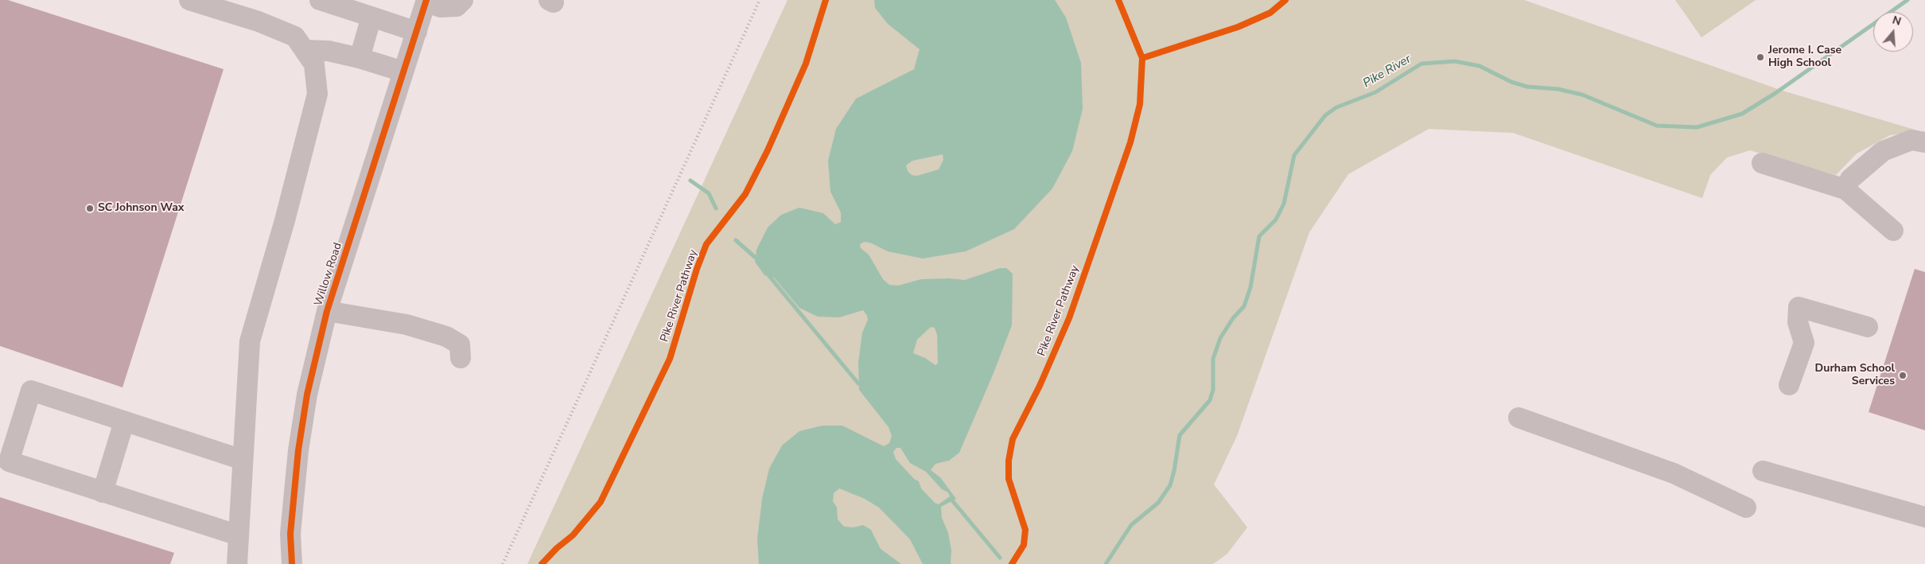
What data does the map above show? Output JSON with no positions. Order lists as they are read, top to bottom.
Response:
{
  "streets": {
    "street": ["Willow Road"],
    "cycle path": ["Pike River Pathway"]
  },
  "water": ["Pike River"],
  "places": ["Jerome I. Case High School", "SC Johnson Wax", "Durham School Services"],
  "north": "top"
}
